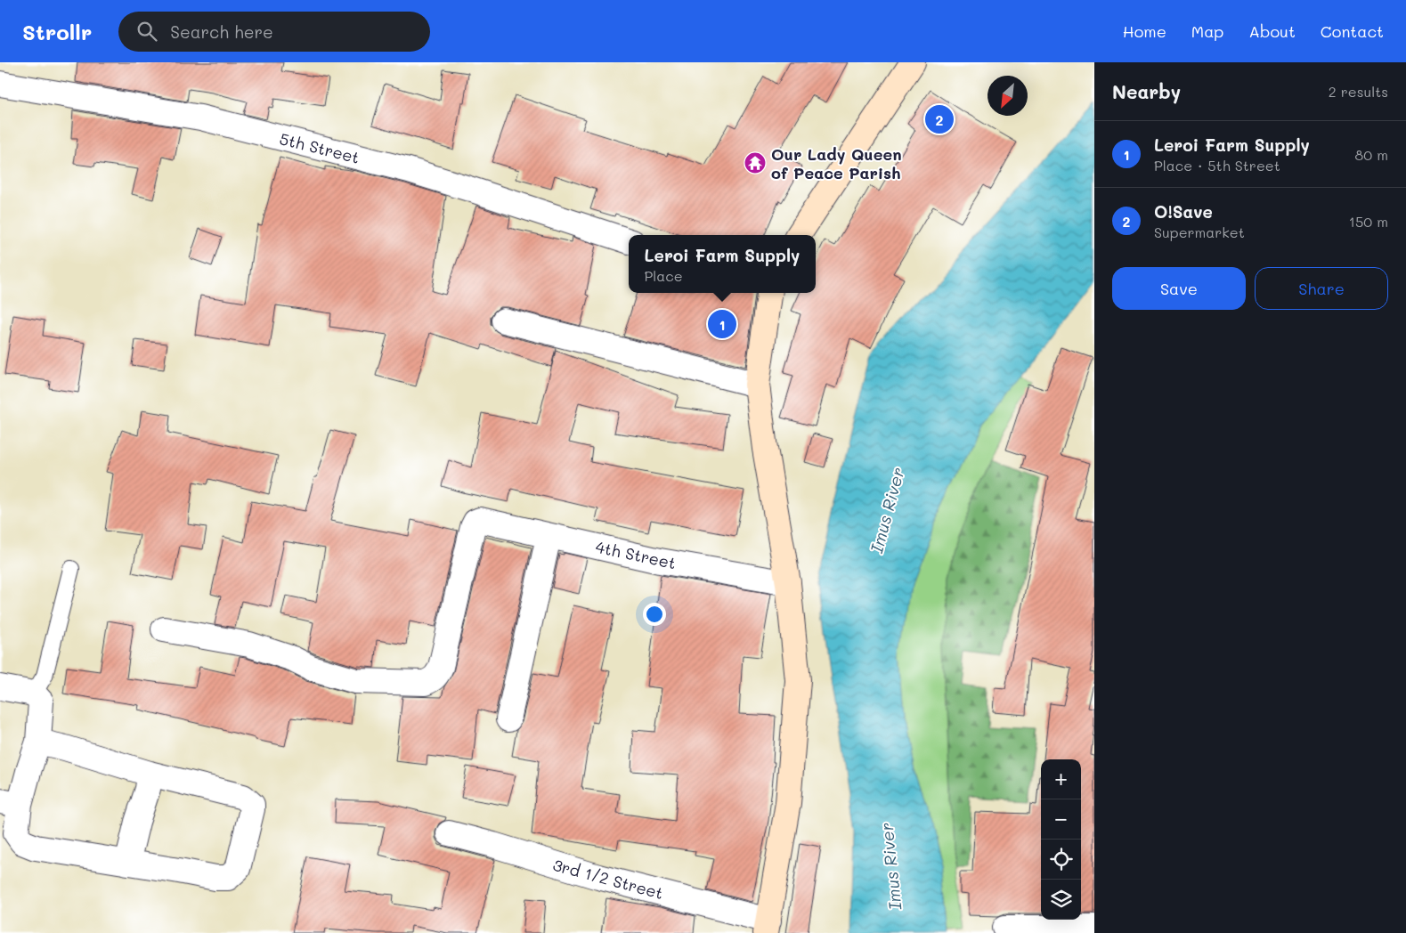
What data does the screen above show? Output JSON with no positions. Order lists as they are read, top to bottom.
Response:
{
  "streets": {
    "street": ["5th Street", "4th Street", "3rd 1/2 Street"]
  },
  "water": ["Imus River"],
  "places": {
    "temple": ["Our Lady Queen of Peace Parish"]
  },
  "north": "bottom left",
  "page": {
    "header": "Strollr",
    "search": "Search here",
    "nav": [
      "Home",
      "Map",
      "About",
      "Contact"
    ],
    "heading": ["Nearby", "2 results"],
    "pins": ["2", "1"],
    "list": [
      {
        "mark": "1",
        "name": "Leroi Farm Supply",
        "note": "Place · 5th Street",
        "value": "80 m"
      },
      {
        "mark": "2",
        "name": "O!Save",
        "note": "Supermarket",
        "value": "150 m"
      }
    ],
    "popup": ["Leroi Farm Supply", "Place"],
    "buttons": ["Save", "Share"],
    "map_buttons": ["+", "−"]
  }
}
